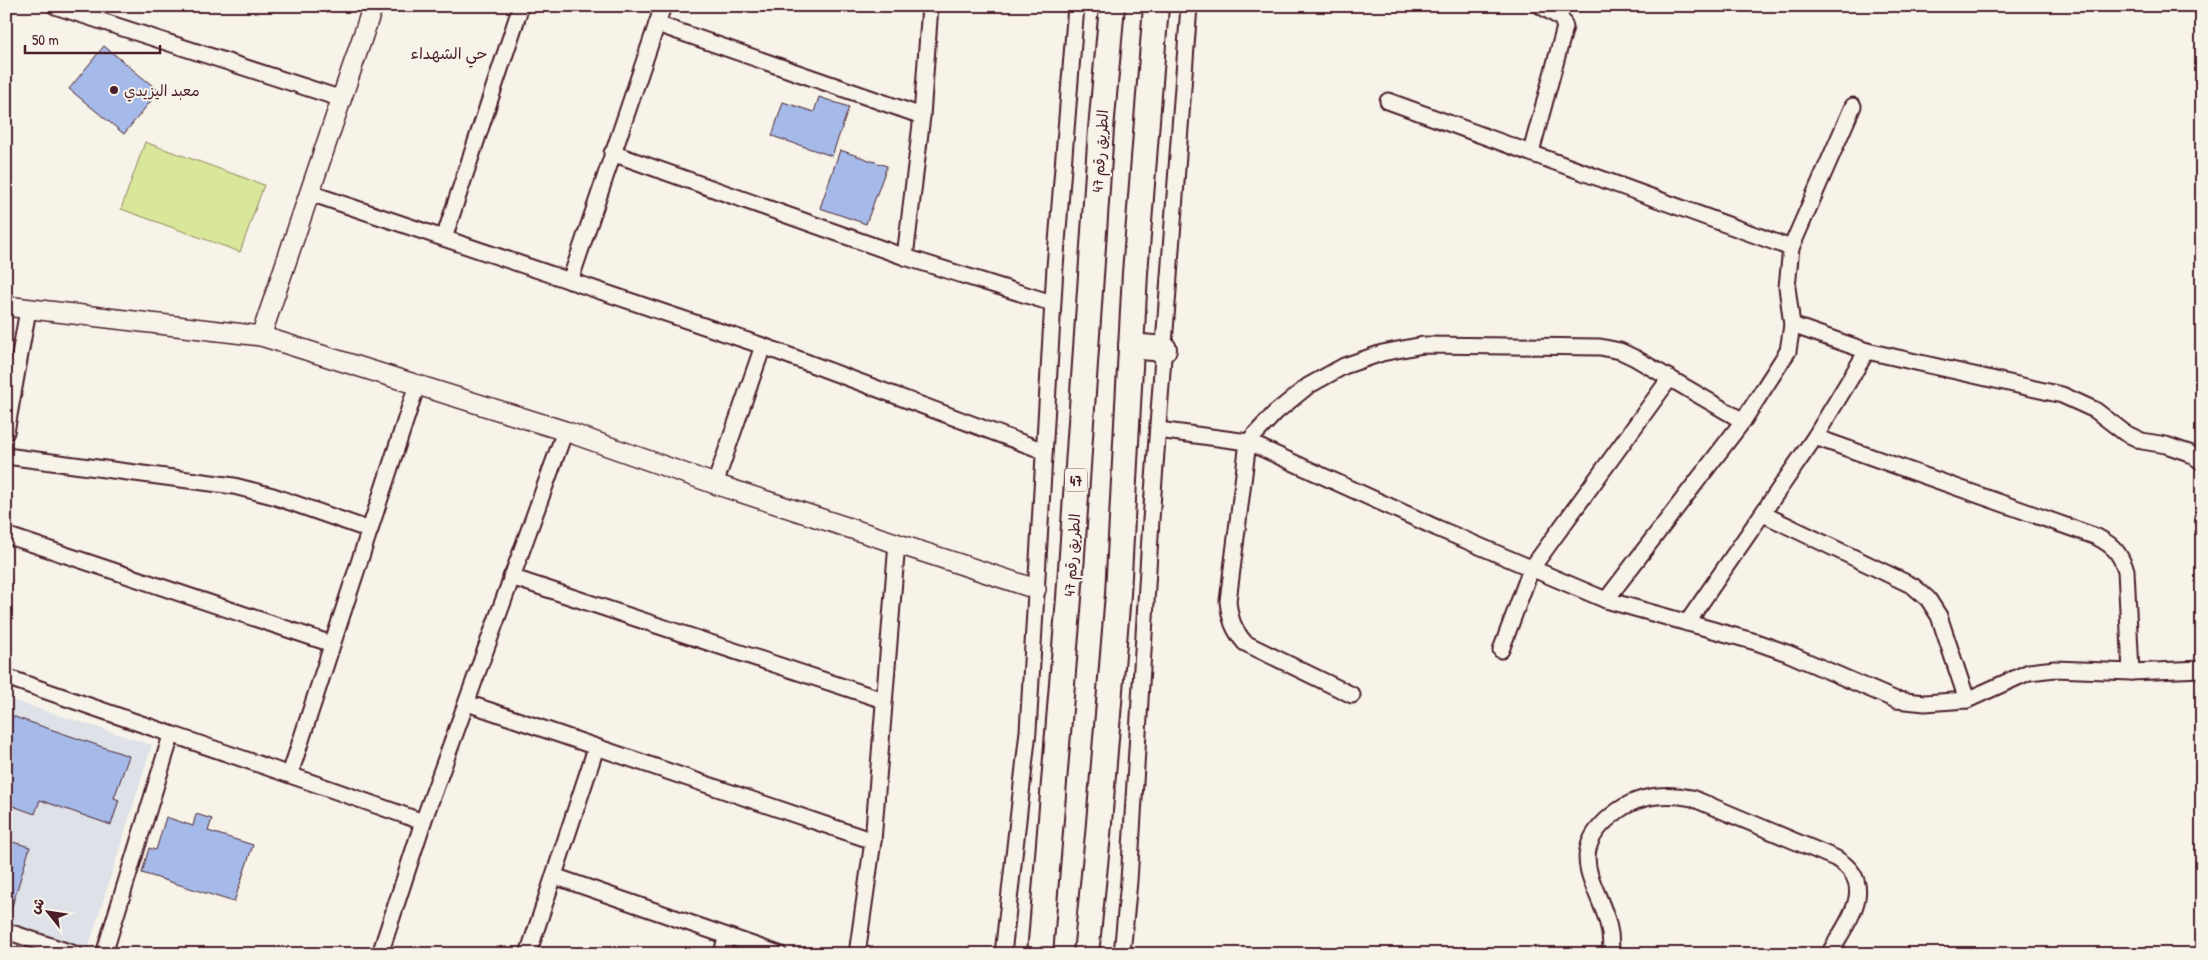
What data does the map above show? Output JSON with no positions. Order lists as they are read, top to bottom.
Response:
{
  "streets": {
    "highway": ["الطريق رقم 47", "47"]
  },
  "districts": ["حي الشهداء"],
  "places": ["معبد اليزيدي"],
  "scale_bar": "50 m",
  "north": "top left"
}
